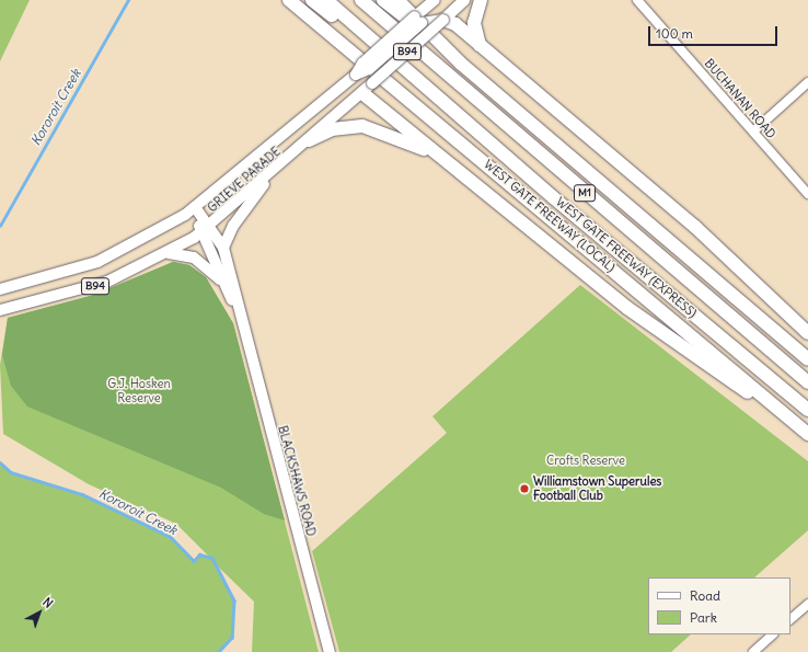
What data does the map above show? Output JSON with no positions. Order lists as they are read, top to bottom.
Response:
{
  "streets": {
    "highway": ["M1", "WEST GATE FREEWAY (LOCAL)", "WEST GATE FREEWAY (EXPRESS)"],
    "main road": ["B94", "GRIEVE PARADE", "BLACKSHAWS ROAD"],
    "street": ["BUCHANAN ROAD"]
  },
  "crossings": [
    ["GRIEVE PARADE", "BLACKSHAWS ROAD"]
  ],
  "water": ["Kororoit Creek"],
  "parks": ["G.J. Hosken Reserve", "Crofts Reserve"],
  "places": ["Williamstown Superules Football Club"],
  "legend": ["Road", "Park"],
  "scale_bar": "100 m",
  "north": "top right"
}
